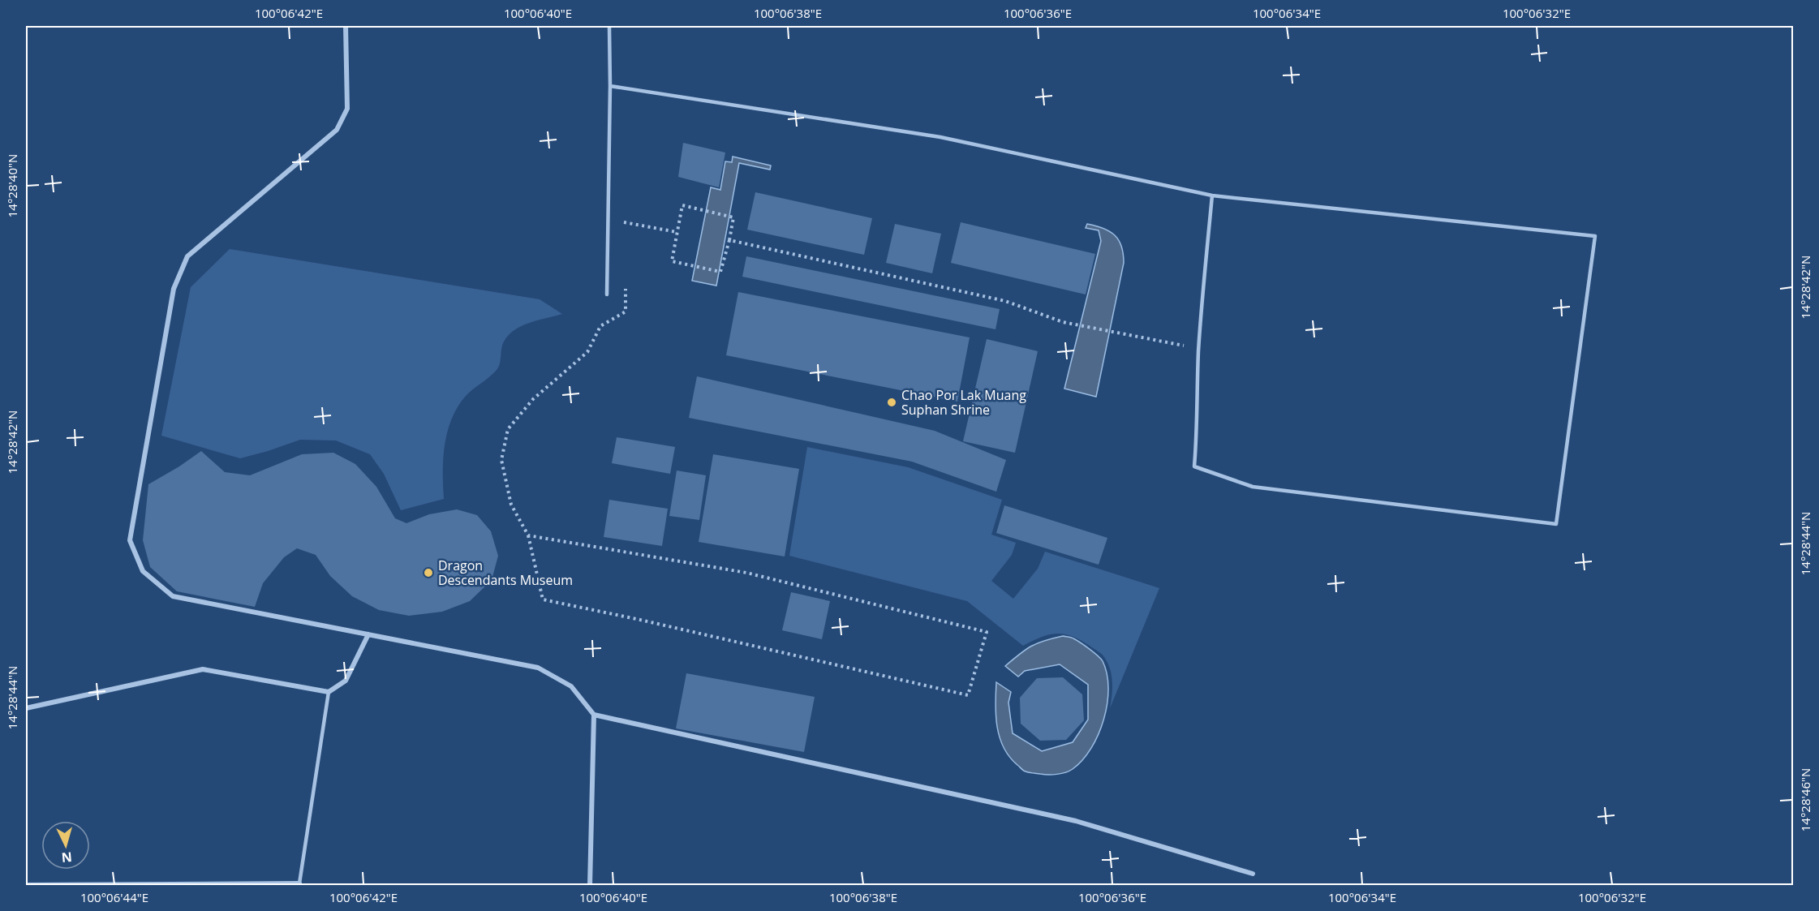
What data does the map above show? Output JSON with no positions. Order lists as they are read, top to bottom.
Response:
{
  "places": ["Chao Por Lak Muang Suphan Shrine", "Dragon Descendants Museum"],
  "north": "bottom",
  "coordinates": [
    "100°06'42\"E",
    "100°06'40\"E",
    "100°06'38\"E",
    "100°06'36\"E",
    "100°06'34\"E",
    "100°06'32\"E",
    "14°28'40\"N",
    "14°28'42\"N",
    "14°28'44\"N",
    "14°28'46\"N",
    "100°06'44\"E"
  ]
}
